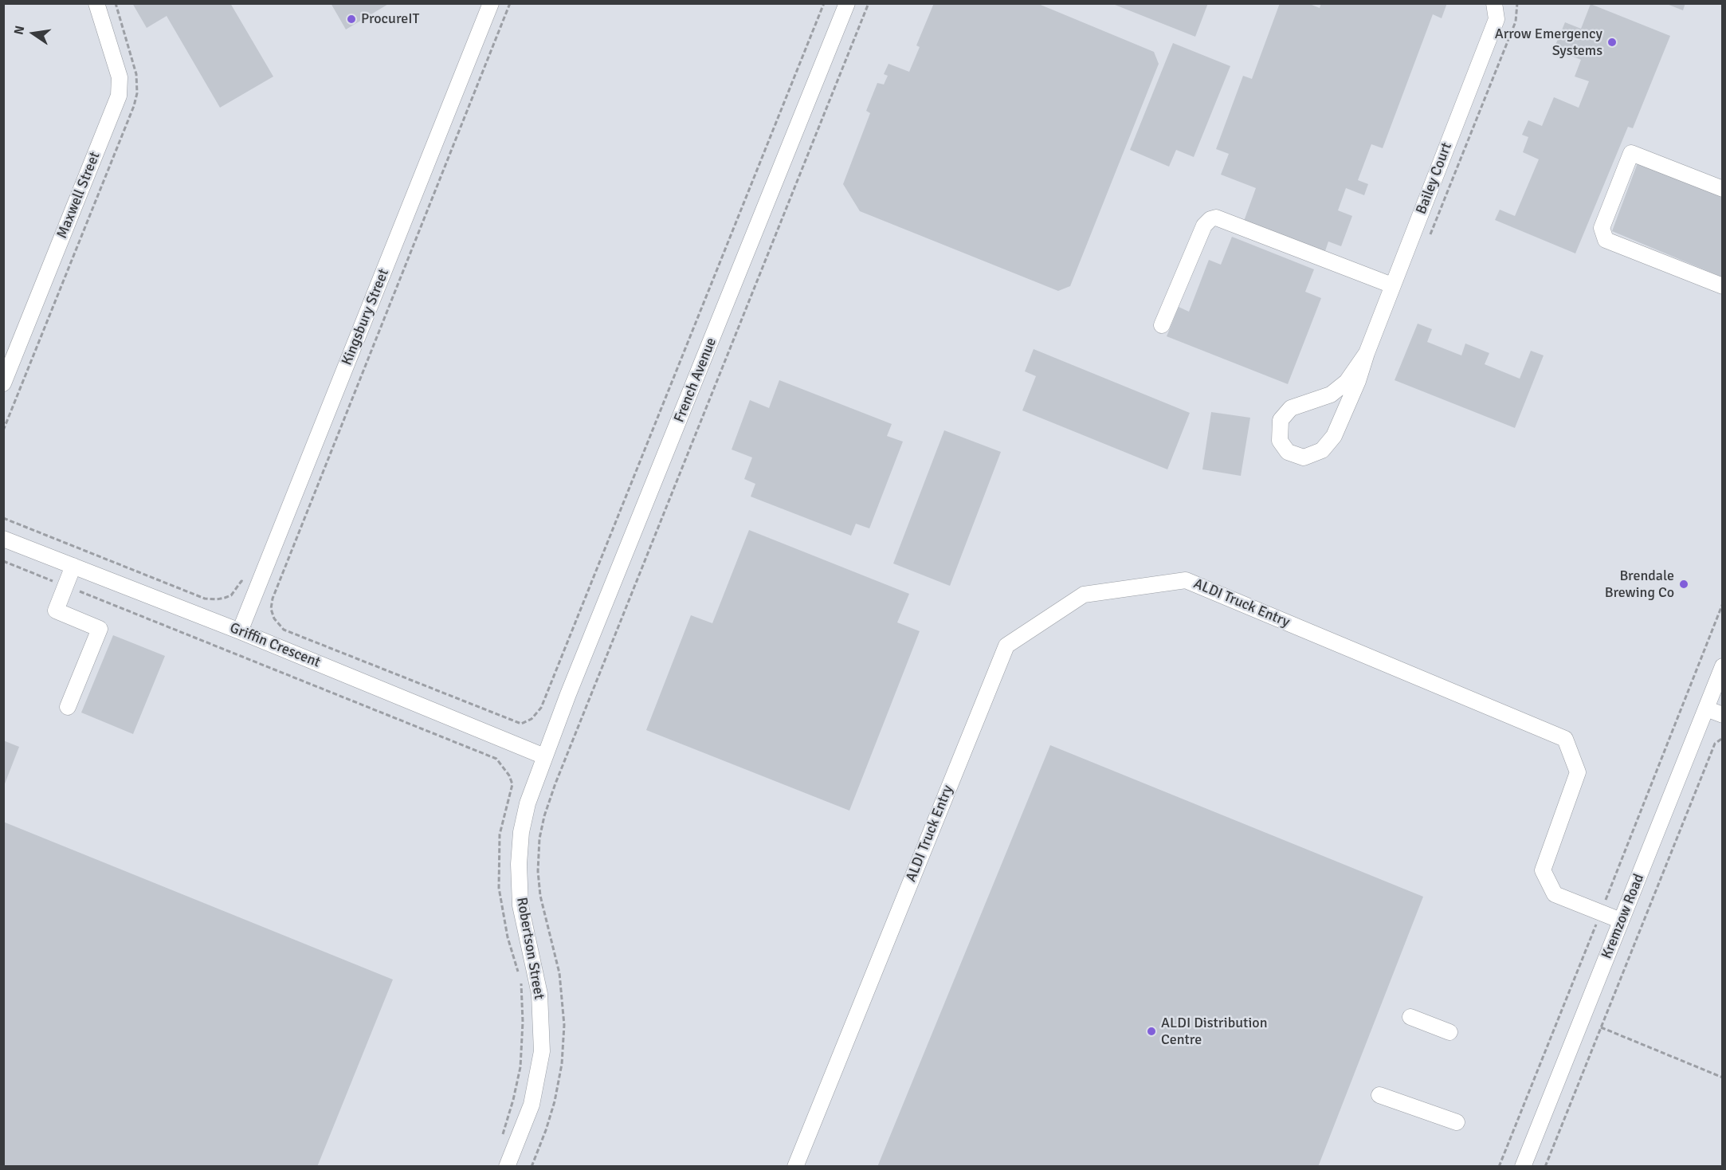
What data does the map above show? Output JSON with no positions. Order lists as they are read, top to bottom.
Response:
{
  "streets": {
    "street": [
      "Bailey Court",
      "Maxwell Street",
      "Kingsbury Street",
      "French Avenue",
      "ALDI Truck Entry",
      "Griffin Crescent",
      "Kremzow Road",
      "Robertson Street"
    ]
  },
  "crossings": [
    ["Kingsbury Street", "Griffin Crescent"],
    ["French Avenue", "Griffin Crescent"],
    ["French Avenue", "Robertson Street"],
    ["ALDI Truck Entry", "Kremzow Road"],
    ["Griffin Crescent", "Robertson Street"]
  ],
  "places": [
    "ProcureIT",
    "Arrow Emergency Systems",
    "Brendale Brewing Co",
    "ALDI Distribution Centre"
  ],
  "north": "left"
}
